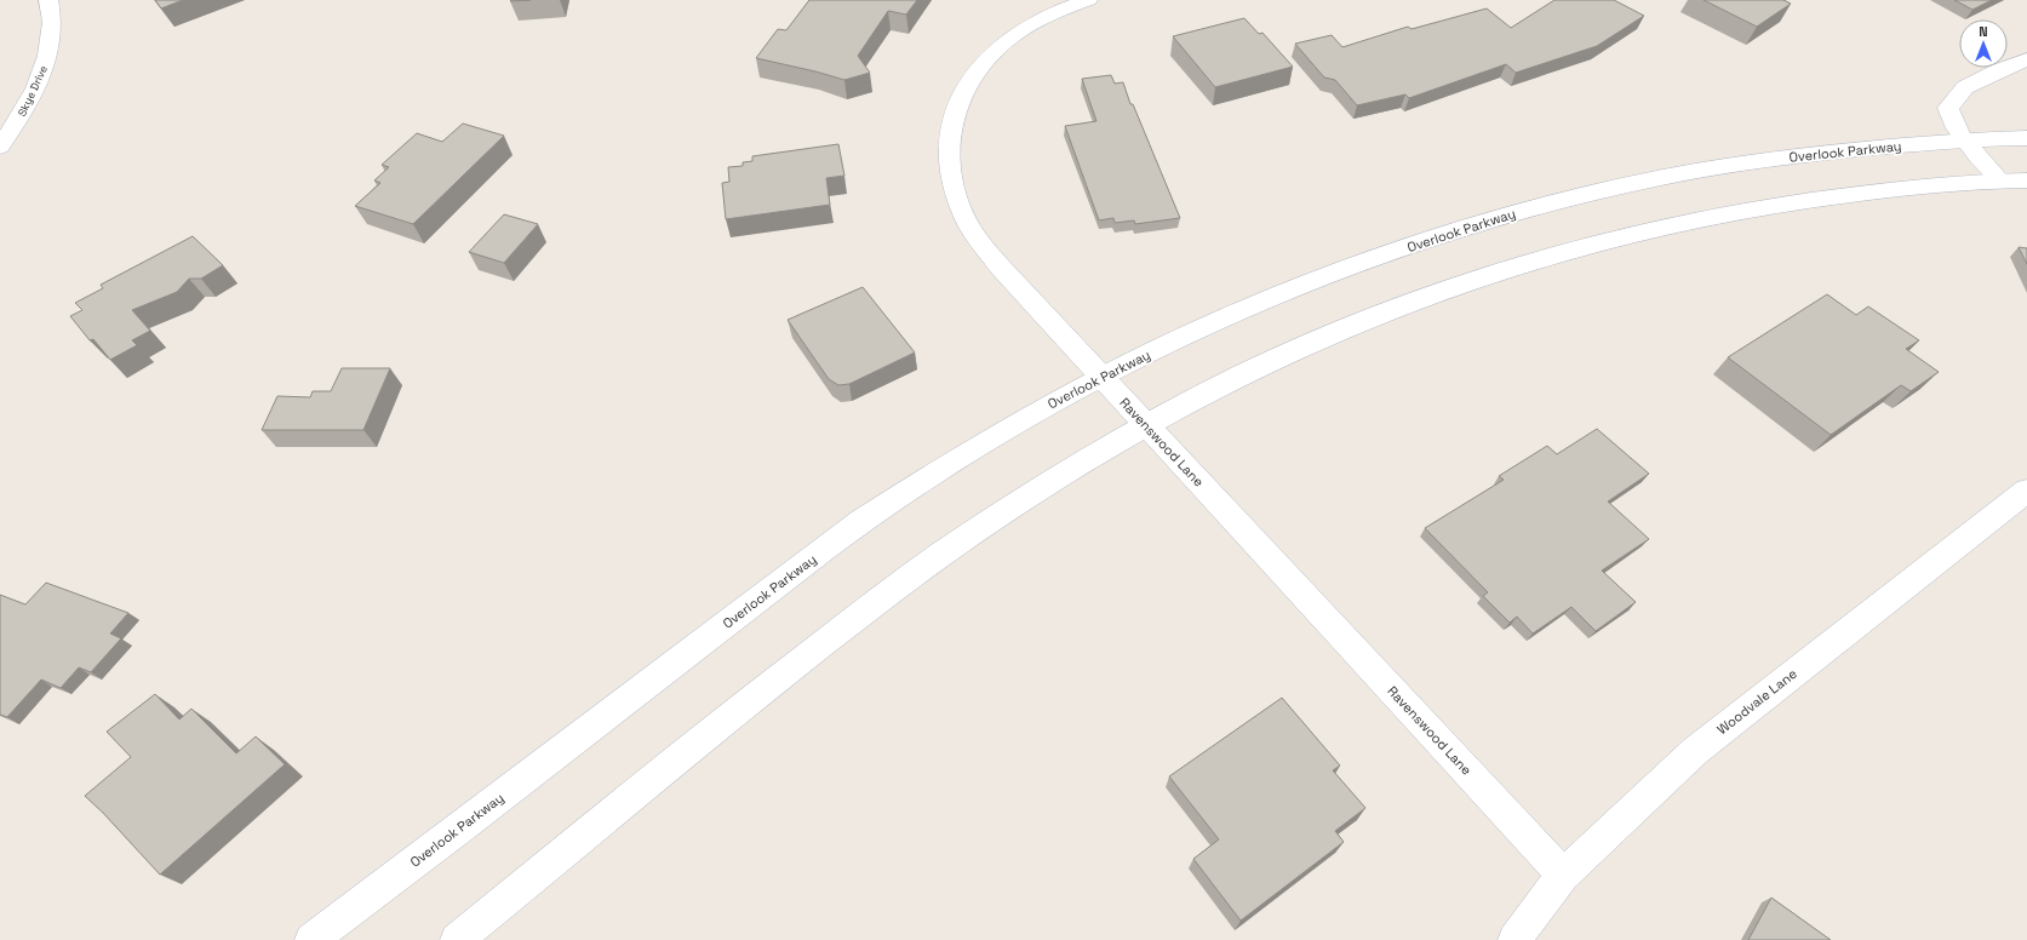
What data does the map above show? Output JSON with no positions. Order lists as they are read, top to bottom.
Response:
{
  "streets": {
    "street": [
      "Skye Drive",
      "Overlook Parkway",
      "Ravenswood Lane",
      "Woodvale Lane"
    ]
  },
  "crossings": [
    ["Overlook Parkway", "Ravenswood Lane"],
    ["Ravenswood Lane", "Woodvale Lane"]
  ],
  "north": "top"
}
